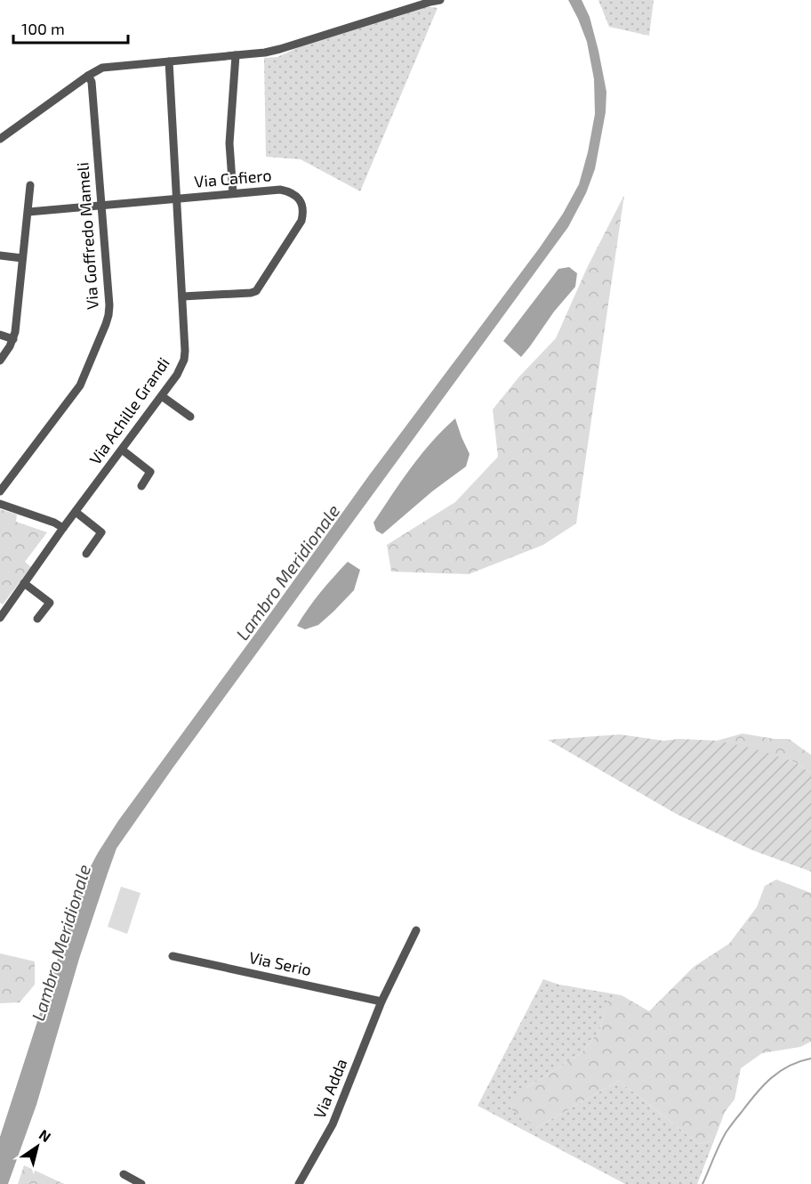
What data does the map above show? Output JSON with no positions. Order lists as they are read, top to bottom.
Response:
{
  "streets": {
    "street": [
      "Via Cafiero",
      "Via Goffredo Mameli",
      "Via Achille Grandi",
      "Via Serio",
      "Via Adda"
    ]
  },
  "crossings": [
    ["Via Cafiero", "Via Goffredo Mameli"],
    ["Via Cafiero", "Via Achille Grandi"],
    ["Via Serio", "Via Adda"]
  ],
  "water": ["Lambro Meridionale"],
  "scale_bar": "100 m",
  "north": "top right"
}
